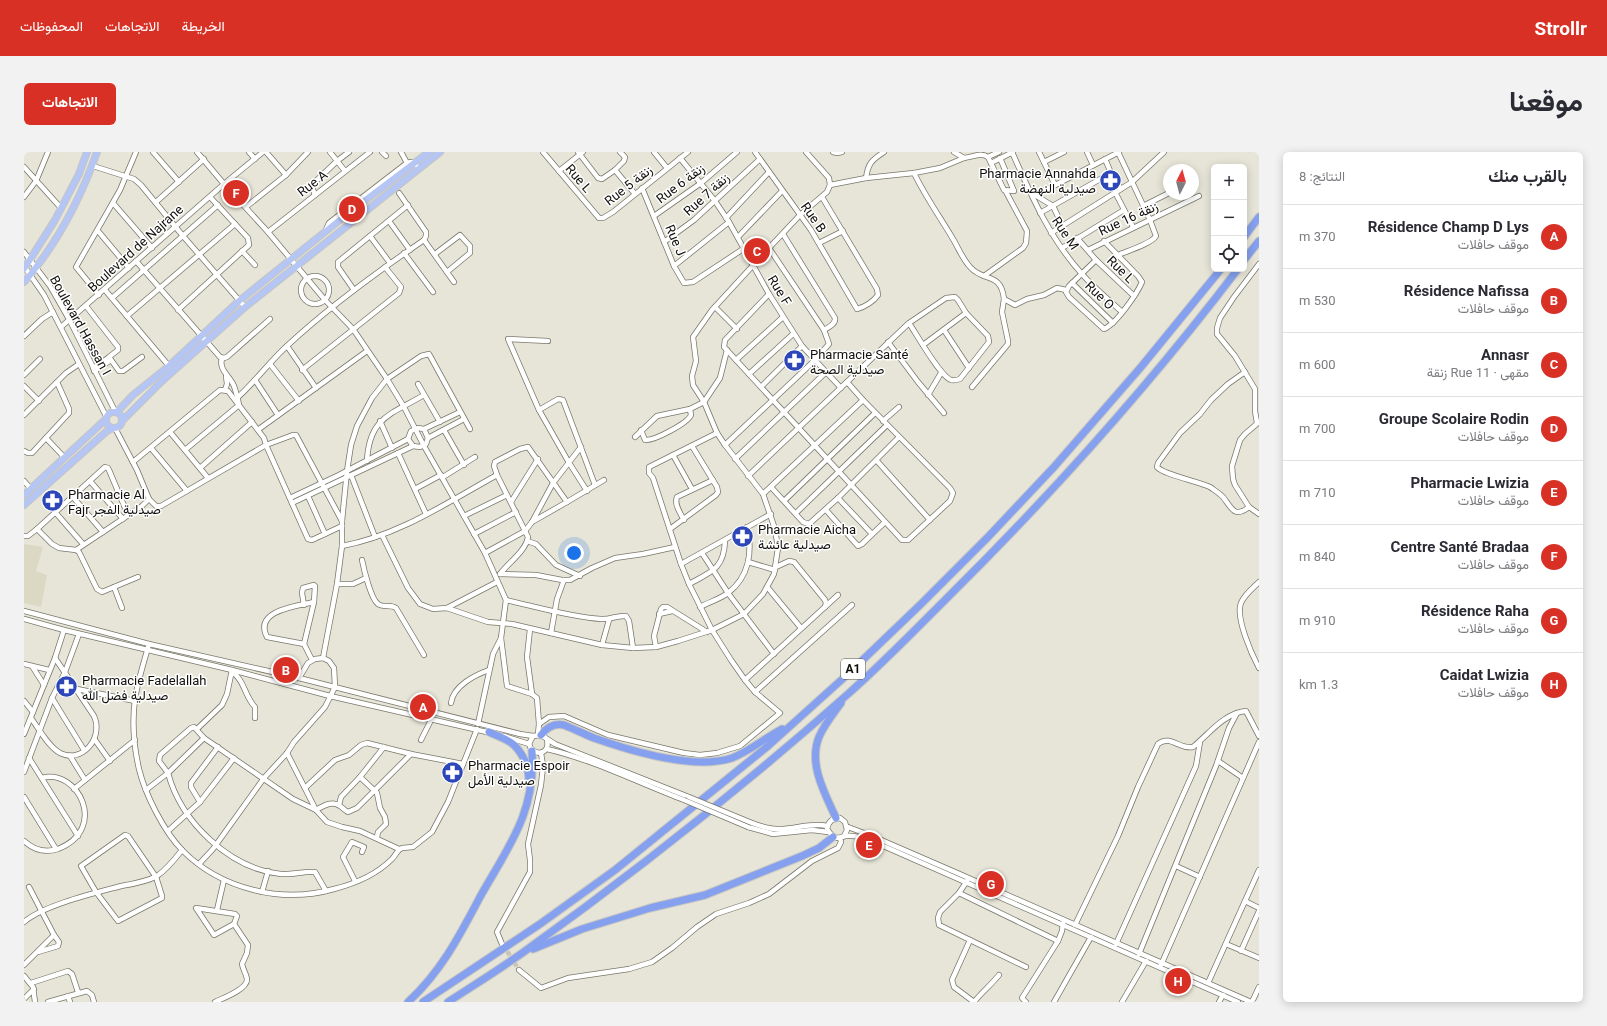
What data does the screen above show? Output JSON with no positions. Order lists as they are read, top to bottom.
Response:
{
  "streets": {
    "highway": ["A1"],
    "street": [
      "Rue L",
      "Rue A",
      "Rue 6 زنقة",
      "Rue 5 زنقة",
      "Rue 7 زنقة",
      "Rue B",
      "Rue 16 زنقة",
      "Rue M",
      "Rue J",
      "Boulevard de Najrane",
      "Rue F",
      "Rue O",
      "Boulevard Hassan I"
    ]
  },
  "crossings": [
    ["Rue L", "Rue 5 زنقة"],
    ["Rue L", "Rue 16 زنقة"],
    ["Rue 6 زنقة", "Rue J"],
    ["Rue 6 زنقة", "Rue F"],
    ["Rue 5 زنقة", "Rue J"],
    ["Rue 5 زنقة", "Rue F"],
    ["Rue 7 زنقة", "Rue B"],
    ["Rue 7 زنقة", "Rue J"],
    ["Rue 7 زنقة", "Rue F"],
    ["Rue J", "Rue F"],
    ["Boulevard de Najrane", "Boulevard Hassan I"]
  ],
  "places": {
    "pharmacy": [
      "Pharmacie Annahda صيدلية النهضة",
      "Pharmacie Santé صيدلية الصحة",
      "Pharmacie Al Fajr صيدلية الفجر",
      "Pharmacie Aicha صيدلية عائشة",
      "Pharmacie Fadelallah صيدلية فضل الله",
      "Pharmacie Espoir صيدلية الأمل"
    ]
  },
  "north": "top",
  "page": {
    "header": "Strollr",
    "nav": ["الخريطة", "الاتجاهات", "المحفوظات"],
    "title": "موقعنا",
    "buttons": "الاتجاهات",
    "heading": ["بالقرب منك", "النتائج: 8"],
    "map_buttons": ["+", "−"],
    "pins": [
      "F",
      "D",
      "C",
      "B",
      "A",
      "E",
      "G",
      "H"
    ],
    "list": [
      {
        "mark": "A",
        "name": "Résidence Champ D Lys",
        "note": "موقف حافلات",
        "value": "370 m"
      },
      {
        "mark": "B",
        "name": "Résidence Nafissa",
        "note": "موقف حافلات",
        "value": "530 m"
      },
      {
        "mark": "C",
        "name": "Annasr",
        "note": "مقهى · Rue 11 زنقة",
        "value": "600 m"
      },
      {
        "mark": "D",
        "name": "Groupe Scolaire Rodin",
        "note": "موقف حافلات",
        "value": "700 m"
      },
      {
        "mark": "E",
        "name": "Pharmacie Lwizia",
        "note": "موقف حافلات",
        "value": "710 m"
      },
      {
        "mark": "F",
        "name": "Centre Santé Bradaa",
        "note": "موقف حافلات",
        "value": "840 m"
      },
      {
        "mark": "G",
        "name": "Résidence Raha",
        "note": "موقف حافلات",
        "value": "910 m"
      },
      {
        "mark": "H",
        "name": "Caidat Lwizia",
        "note": "موقف حافلات",
        "value": "1.3 km"
      }
    ]
  }
}
